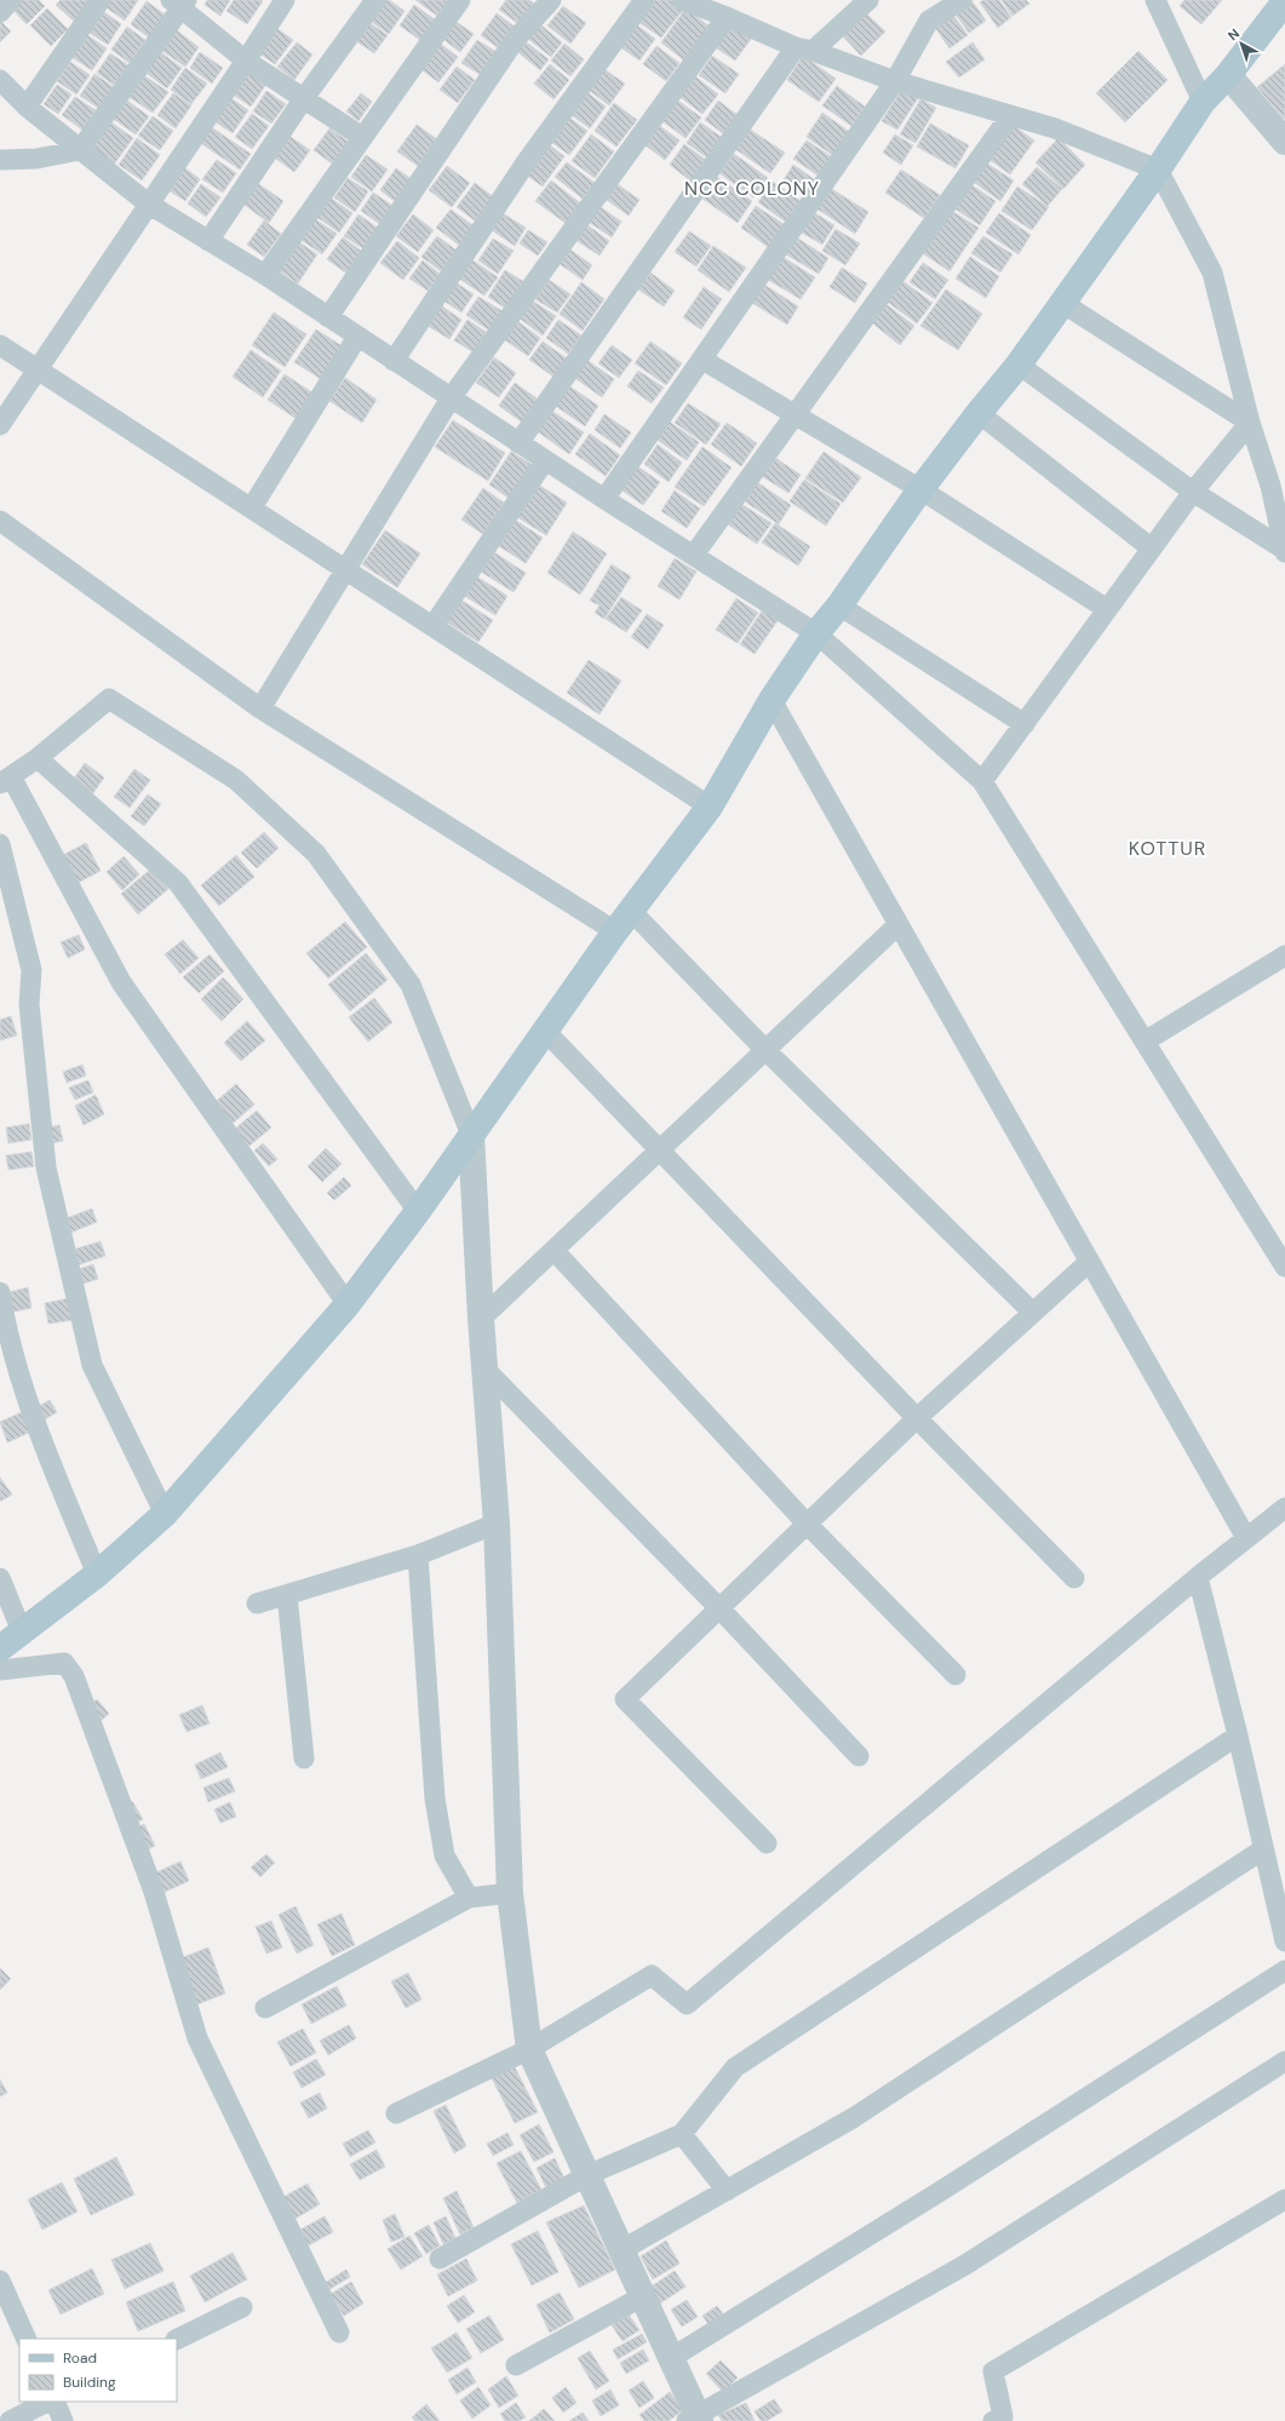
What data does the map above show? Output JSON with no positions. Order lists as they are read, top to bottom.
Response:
{
  "districts": ["NCC COLONY", "KOTTUR"],
  "legend": ["Road", "Building"],
  "north": "top left"
}
